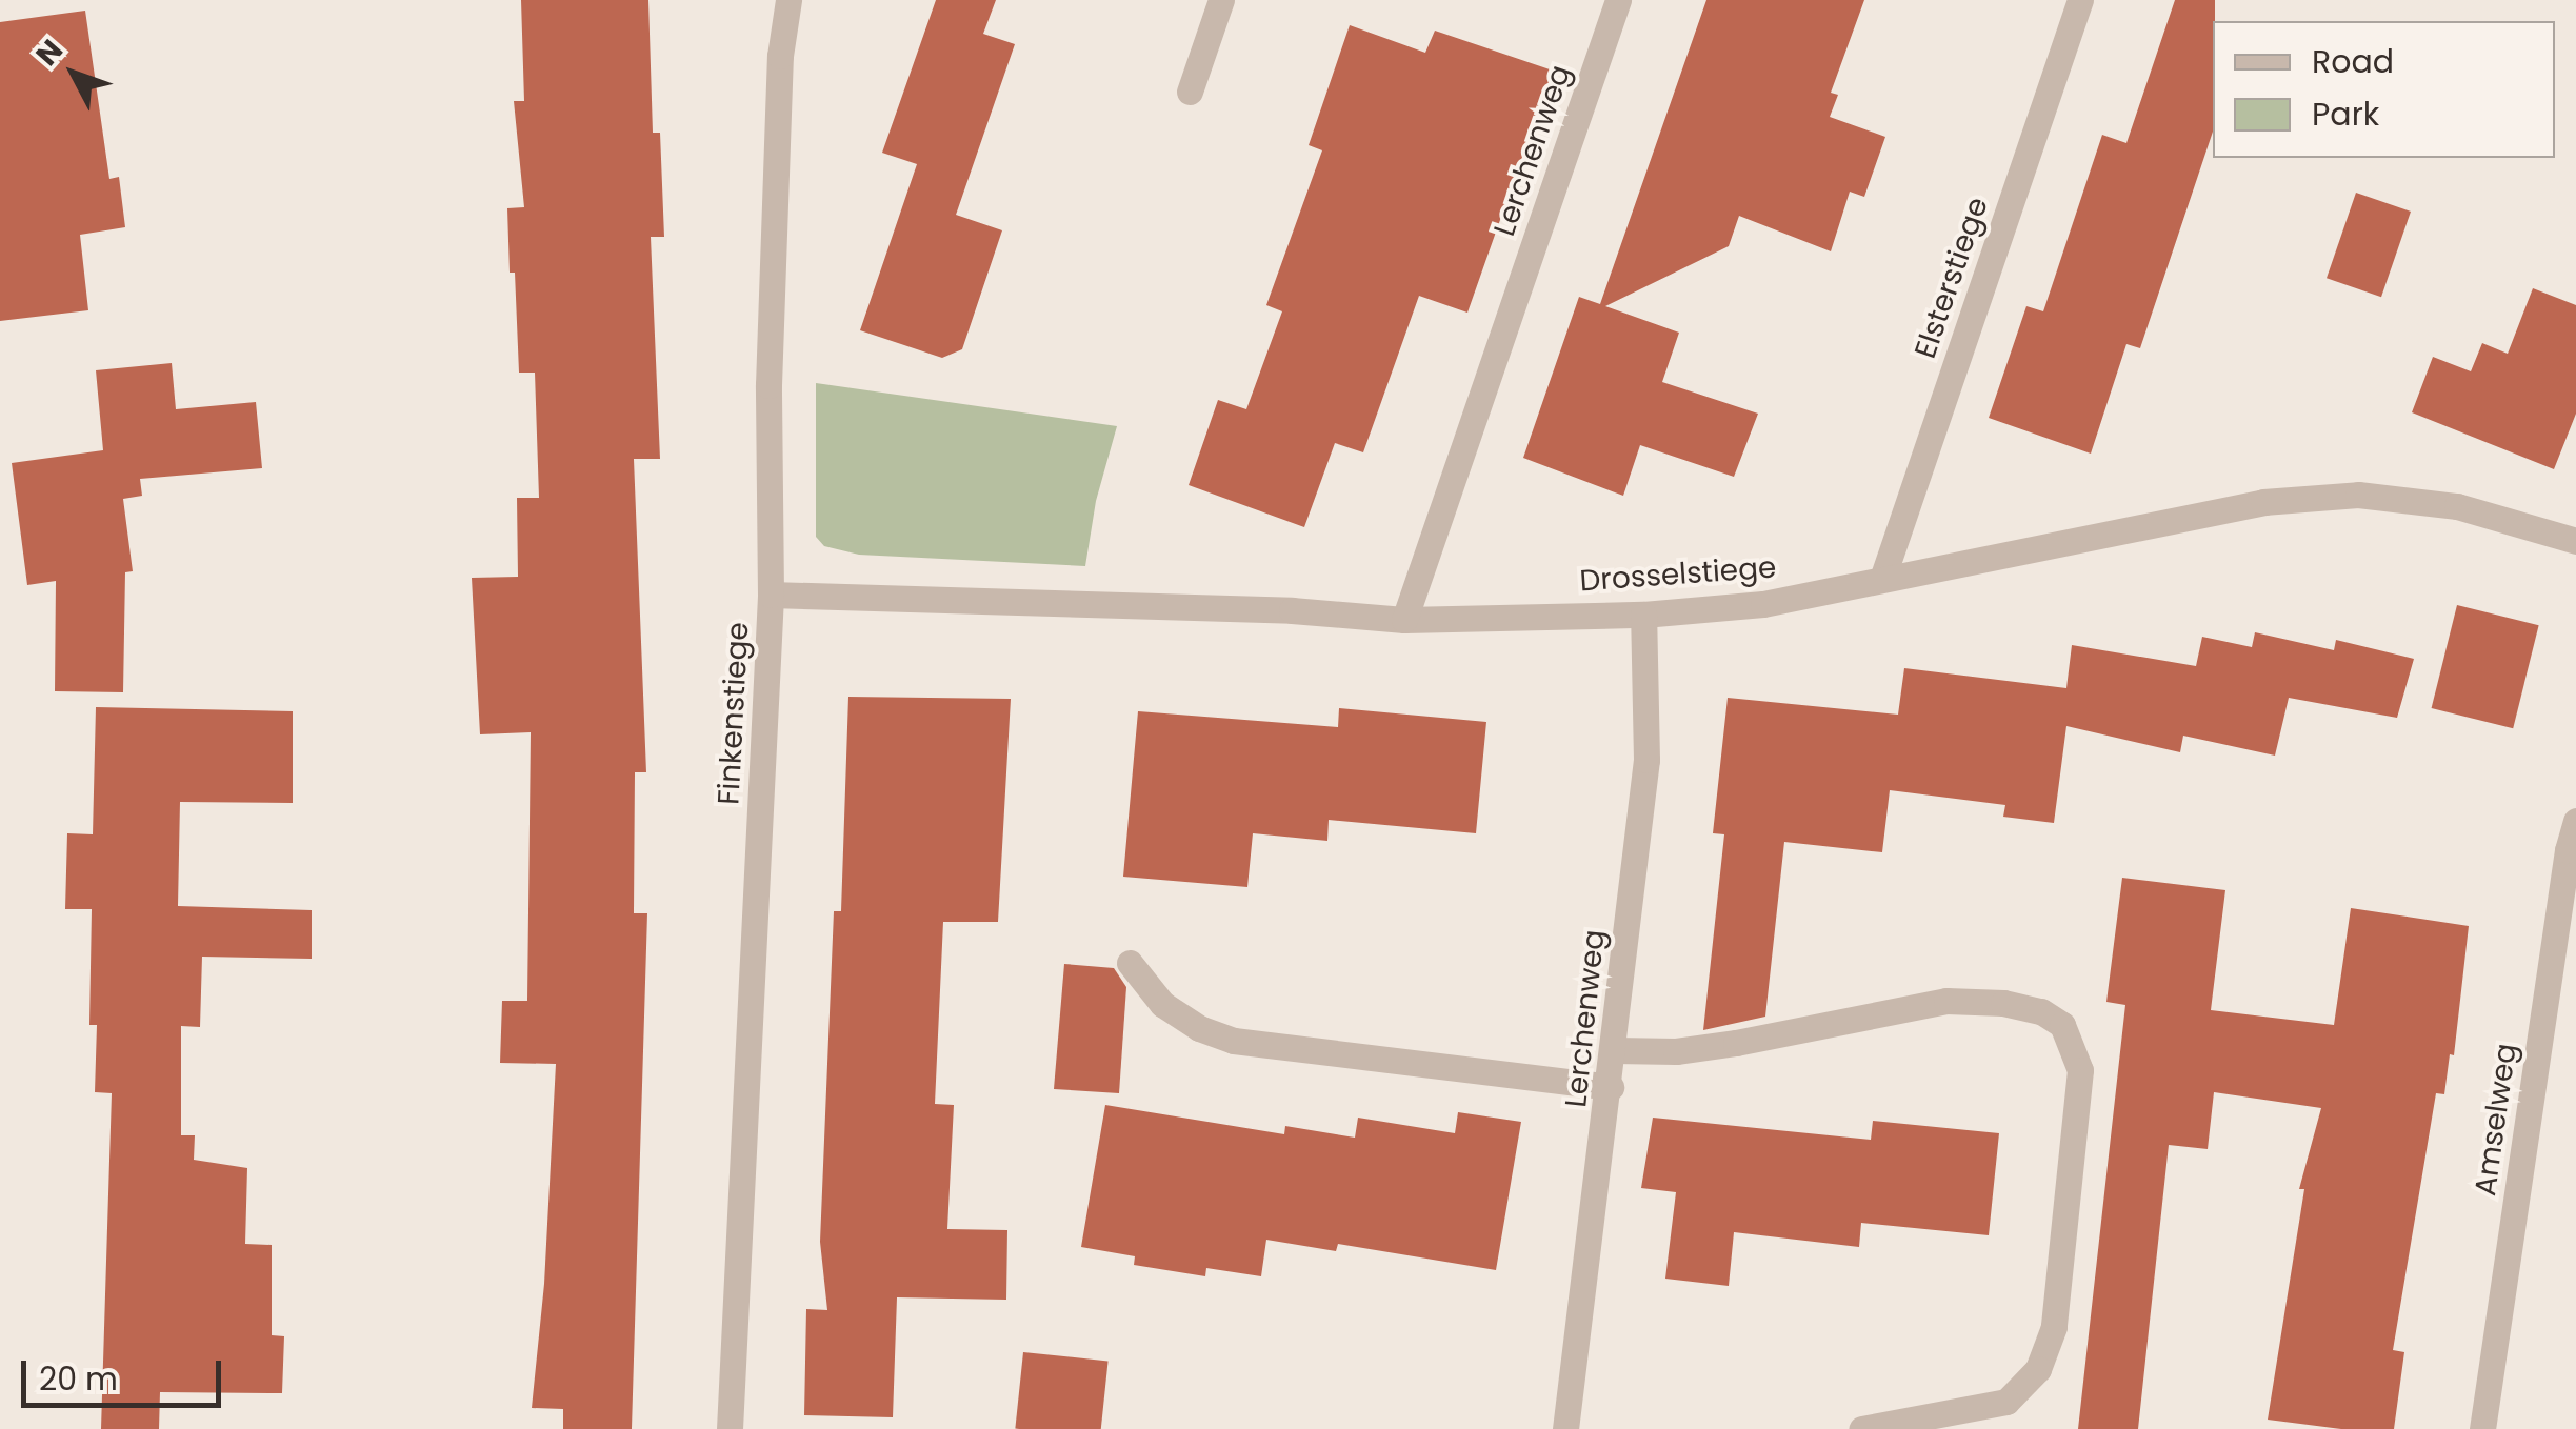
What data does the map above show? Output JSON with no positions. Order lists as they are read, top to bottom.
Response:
{
  "streets": {
    "street": [
      "Lerchenweg",
      "Elsterstiege",
      "Drosselstiege",
      "Finkenstiege",
      "Amselweg"
    ]
  },
  "crossings": [
    ["Lerchenweg", "Drosselstiege"],
    ["Elsterstiege", "Drosselstiege"],
    ["Drosselstiege", "Finkenstiege"]
  ],
  "legend": ["Road", "Park"],
  "scale_bar": "20 m",
  "north": "top left"
}
